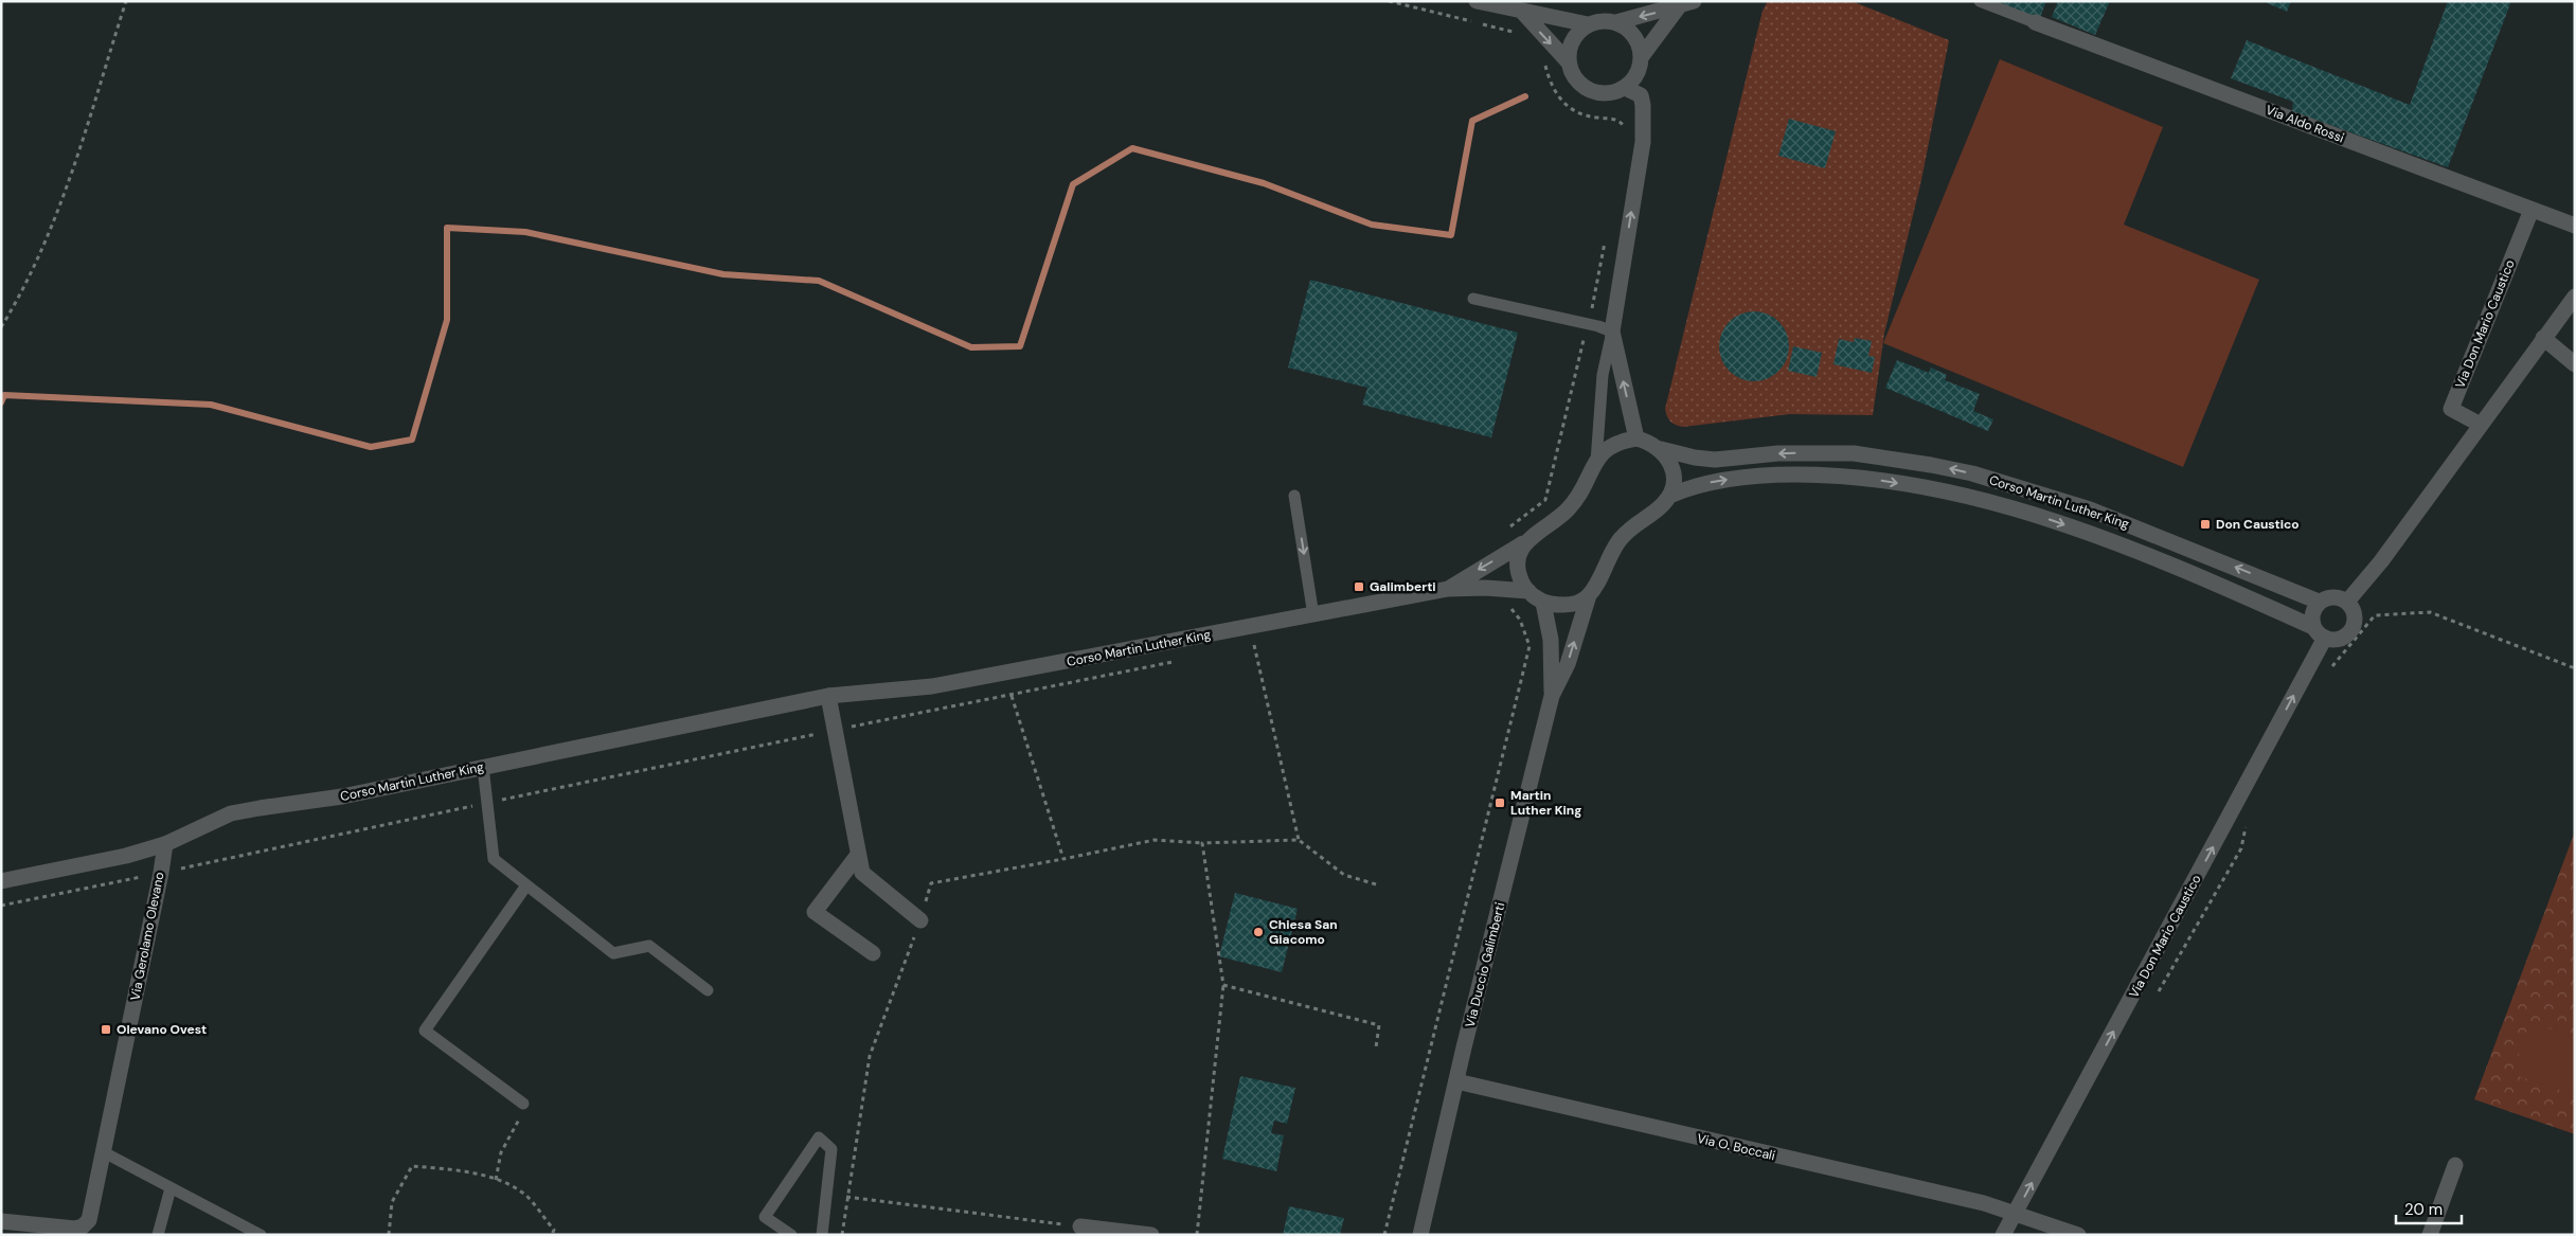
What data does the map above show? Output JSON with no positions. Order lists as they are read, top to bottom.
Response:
{
  "streets": {
    "street": [
      "Via Aldo Rossi",
      "Via Don Mario Caustico",
      "Corso Martin Luther King",
      "Via Gerolamo Olevano",
      "Via Duccio Galimberti",
      "Via O. Boccali"
    ]
  },
  "crossings": [
    ["Via Aldo Rossi", "Via Don Mario Caustico"],
    ["Via Don Mario Caustico", "Corso Martin Luther King"],
    ["Via Don Mario Caustico", "Via O. Boccali"],
    ["Corso Martin Luther King", "Via Gerolamo Olevano"],
    ["Corso Martin Luther King", "Via Duccio Galimberti"],
    ["Via Duccio Galimberti", "Via O. Boccali"]
  ],
  "one_way": ["Via Don Mario Caustico"],
  "places": {
    "transit": [
      "Don Caustico",
      "Galimberti",
      "Martin Luther King",
      "Olevano Ovest"
    ],
    "other": ["Chiesa San Giacomo"]
  },
  "scale_bar": "20 m"
}
